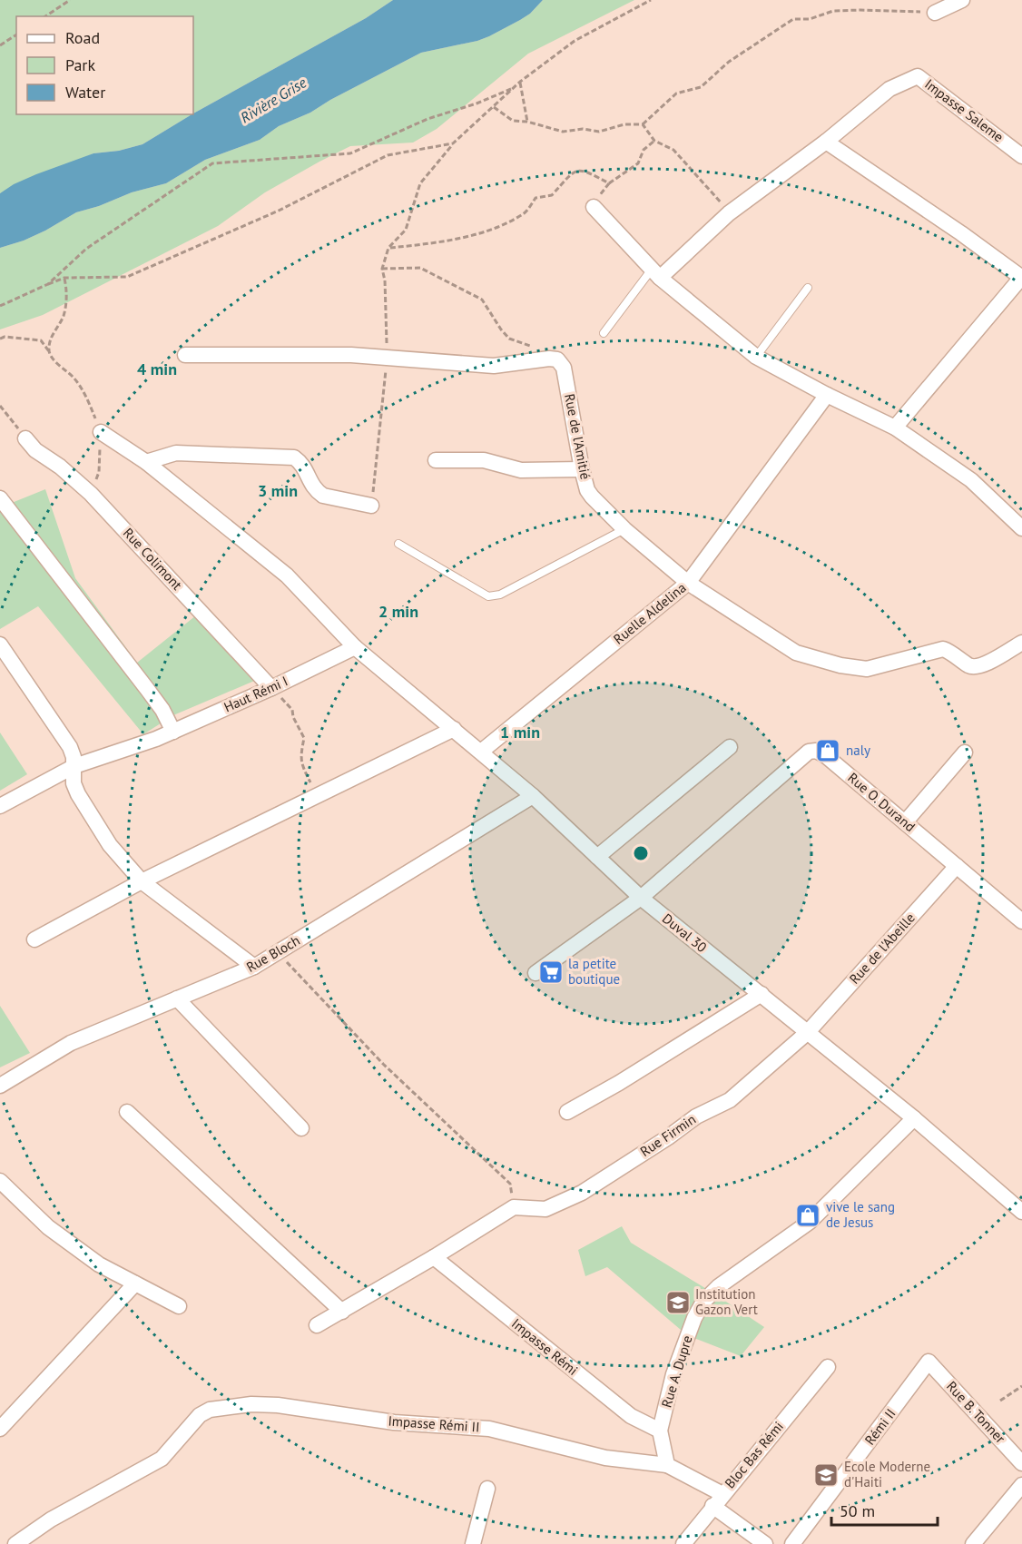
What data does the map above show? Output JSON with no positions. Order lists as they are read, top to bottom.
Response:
{
  "streets": {
    "street": [
      "Impasse Saleme",
      "Rue de l'Amitié",
      "Rue Colimont",
      "Ruelle Aldelina",
      "Haut Rémi I",
      "Rue O. Durand",
      "Duval 30",
      "Rue de l'Abeille",
      "Rue Bloch",
      "Rue Firmin",
      "Impasse Rémi",
      "Rue A. Dupre",
      "Rue B. Tonner",
      "Impasse Rémi II",
      "Rémi II",
      "Bloc Bas Rémi"
    ]
  },
  "crossings": [
    ["Rue de l'Amitié", "Ruelle Aldelina"],
    ["Rue Colimont", "Haut Rémi I"],
    ["Ruelle Aldelina", "Duval 30"],
    ["Haut Rémi I", "Duval 30"],
    ["Rue O. Durand", "Duval 30"],
    ["Rue O. Durand", "Rue de l'Abeille"],
    ["Duval 30", "Rue de l'Abeille"],
    ["Duval 30", "Rue Bloch"],
    ["Duval 30", "Rue Firmin"],
    ["Duval 30", "Rue A. Dupre"],
    ["Rue de l'Abeille", "Rue Firmin"],
    ["Impasse Rémi", "Rue A. Dupre"],
    ["Rue A. Dupre", "Impasse Rémi II"],
    ["Rue B. Tonner", "Rémi II"]
  ],
  "water": ["Rivière Grise"],
  "places": {
    "shop": ["naly", "vive le sang de Jesus"],
    "supermarket": ["la petite boutique"],
    "school or university": ["Institution Gazon Vert", "Ecole Moderne d'Haiti"]
  },
  "legend": ["Road", "Park", "Water"],
  "scale_bar": "50 m",
  "rings": [
    "4 min",
    "3 min",
    "2 min",
    "1 min"
  ]
}
